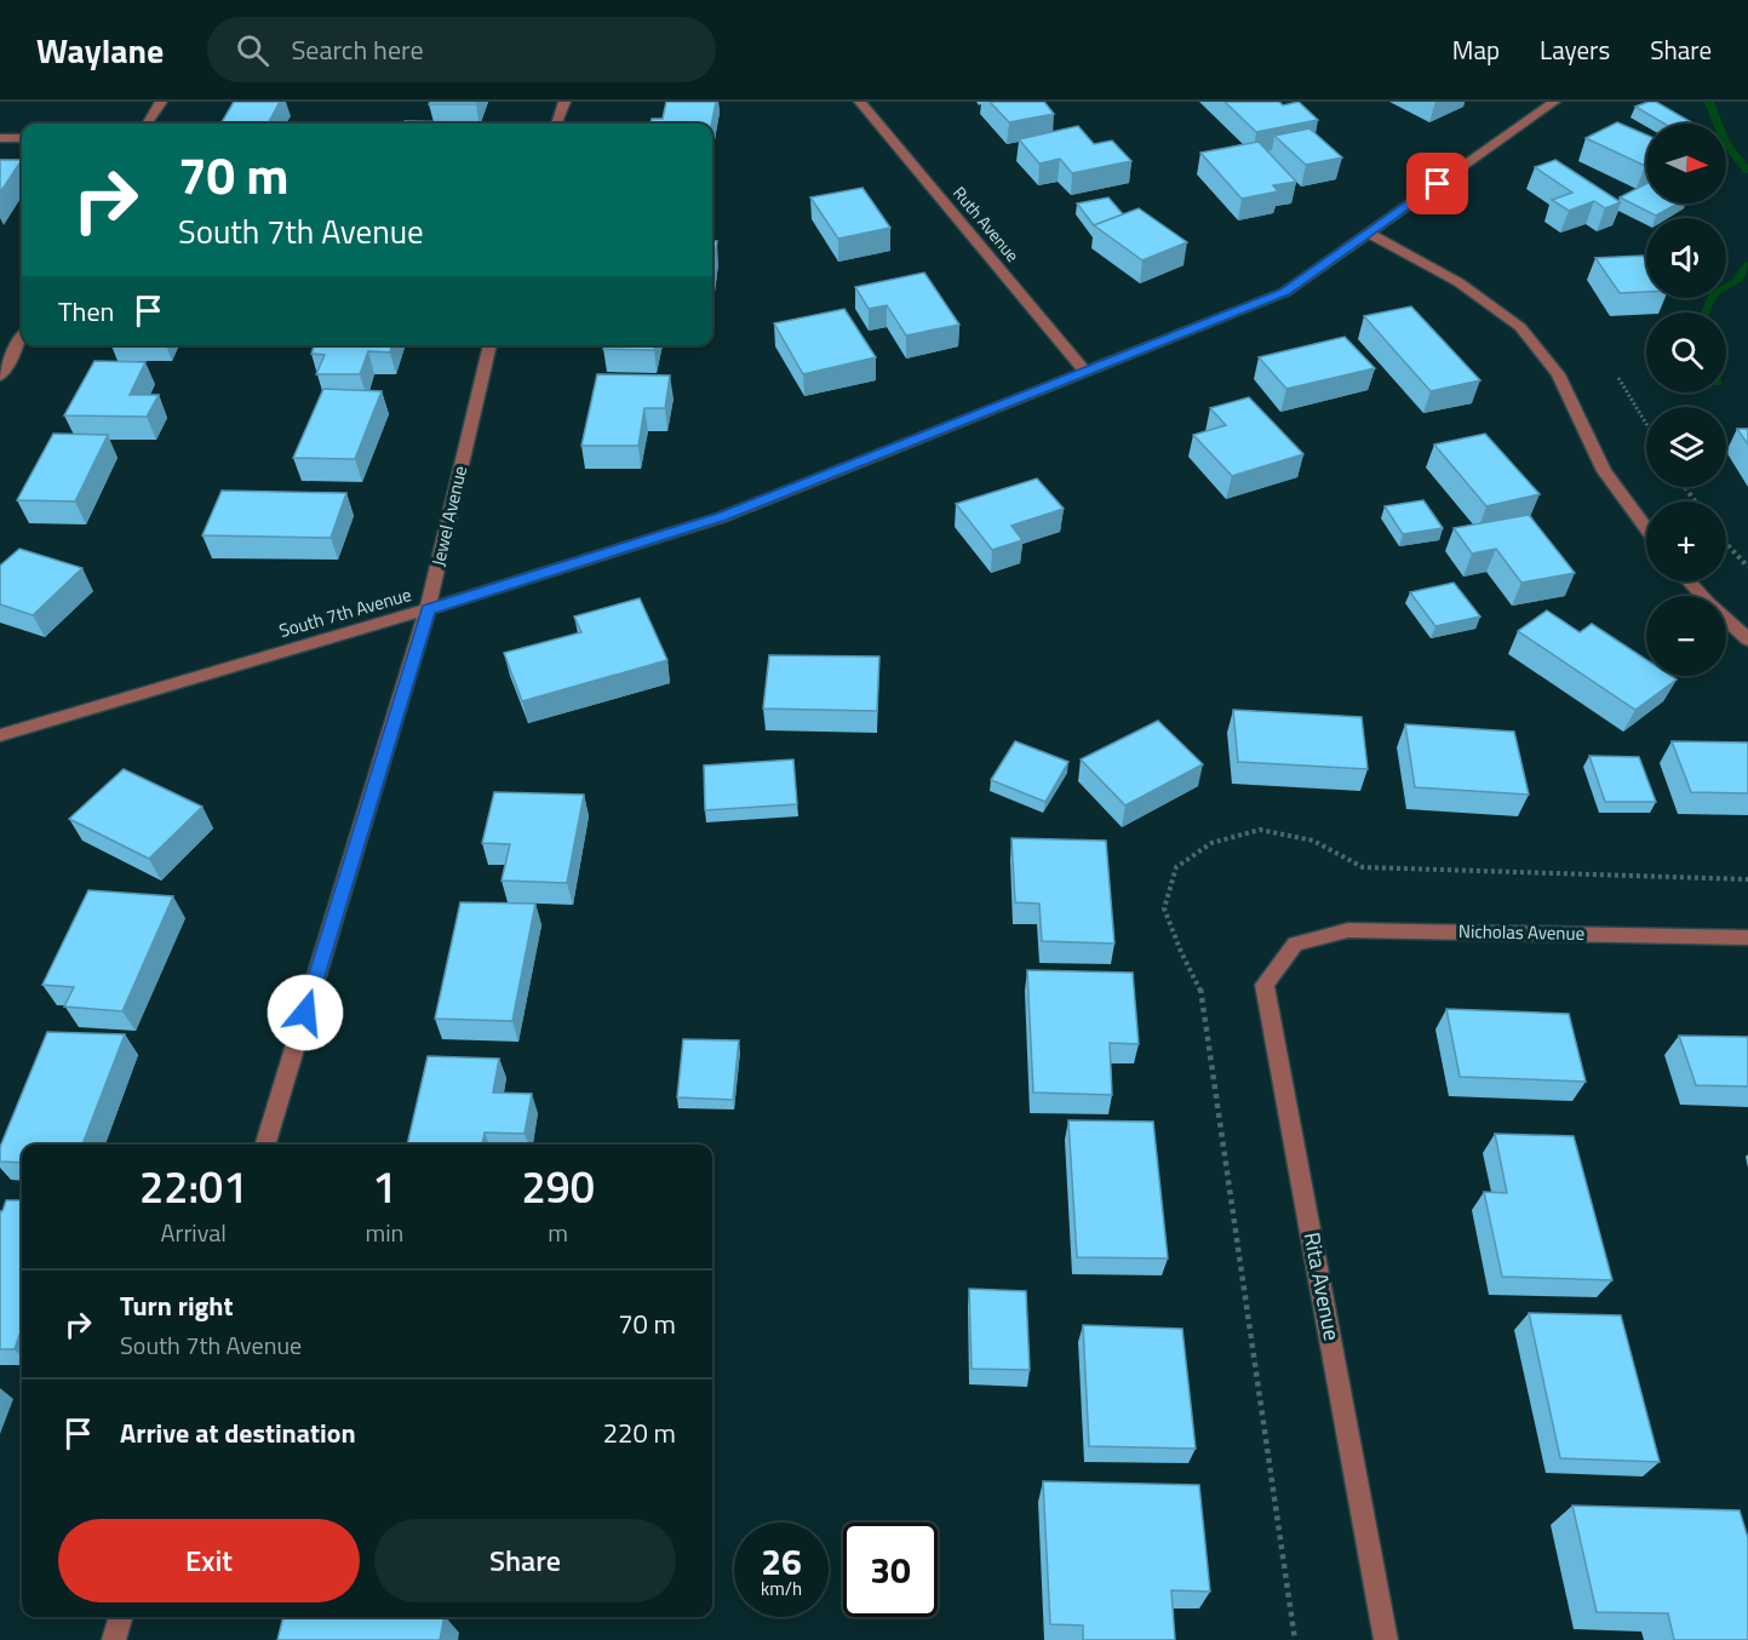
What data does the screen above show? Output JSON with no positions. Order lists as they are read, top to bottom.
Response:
{
  "streets": {
    "street": [
      "Ruth Avenue",
      "Jewel Avenue",
      "South 7th Avenue",
      "Nicholas Avenue",
      "Rita Avenue"
    ]
  },
  "crossings": [
    ["Ruth Avenue", "South 7th Avenue"],
    ["Jewel Avenue", "South 7th Avenue"],
    ["Nicholas Avenue", "Rita Avenue"]
  ],
  "north": "right",
  "page": {
    "header": "Waylane",
    "search": "Search here",
    "nav": ["Map", "Layers", "Share"],
    "map_buttons": ["+", "−"],
    "turn": ["70 m", "South 7th Avenue"],
    "then": "Then",
    "eta": [
      "22:01",
      "Arrival",
      "1",
      "min",
      "290",
      "m"
    ],
    "list": [
      {
        "name": "Turn right",
        "note": "South 7th Avenue",
        "value": "70 m"
      },
      {
        "name": "Arrive at destination",
        "value": "220 m"
      }
    ],
    "buttons": ["Exit", "Share"],
    "speed": "26 km/h",
    "limit": "30"
  }
}
